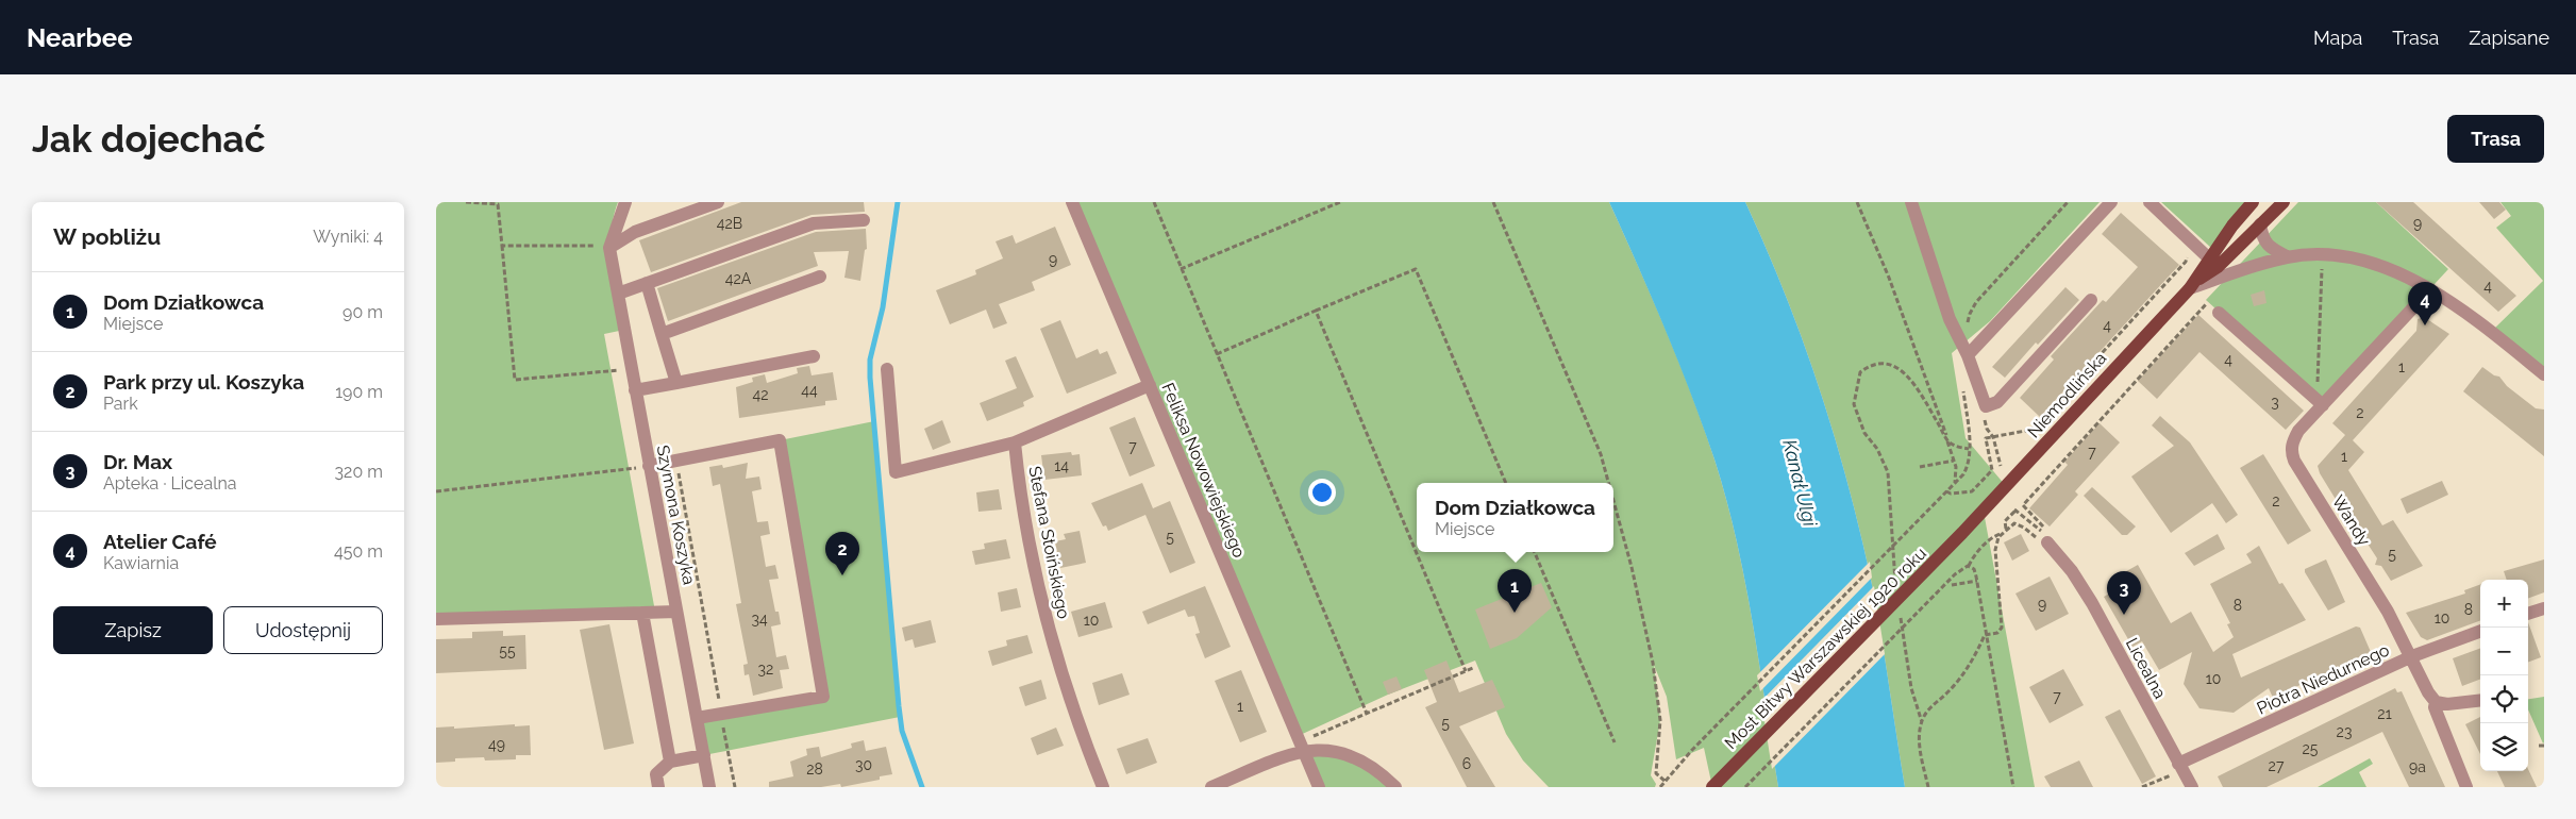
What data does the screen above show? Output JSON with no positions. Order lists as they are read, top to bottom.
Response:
{
  "streets": {
    "main road": ["Niemodlińska", "Most Bitwy Warszawskiej 1920 roku"],
    "street": [
      "Feliksa Nowowiejskiego",
      "Szymona Koszyka",
      "Wandy",
      "Stefana Stoińskiego",
      "Licealna",
      "Piotra Niedurnego"
    ]
  },
  "crossings": [
    ["Niemodlińska", "Most Bitwy Warszawskiej 1920 roku"],
    ["Wandy", "Piotra Niedurnego"],
    ["Licealna", "Piotra Niedurnego"]
  ],
  "water": ["Kanał Ulgi"],
  "house_numbers": [
    "42B",
    "9",
    "9",
    "42A",
    "4",
    "4",
    "4",
    "1",
    "44",
    "42",
    "3",
    "2",
    "7",
    "7",
    "1",
    "14",
    "2",
    "5",
    "5",
    "9",
    "8",
    "8",
    "10",
    "34",
    "10",
    "55",
    "32",
    "10",
    "7",
    "1",
    "21",
    "5",
    "23",
    "49",
    "25",
    "6",
    "30",
    "27",
    "9a",
    "28"
  ],
  "page": {
    "header": "Nearbee",
    "nav": ["Mapa", "Trasa", "Zapisane"],
    "buttons": [
      "Trasa",
      ["Zapisz", "Udostępnij"]
    ],
    "title": "Jak dojechać",
    "heading": ["W pobliżu", "Wyniki: 4"],
    "list": [
      {
        "mark": "1",
        "name": "Dom Działkowca",
        "note": "Miejsce",
        "value": "90 m"
      },
      {
        "mark": "2",
        "name": "Park przy ul. Koszyka",
        "note": "Park",
        "value": "190 m"
      },
      {
        "mark": "3",
        "name": "Dr. Max",
        "note": "Apteka · Licealna",
        "value": "320 m"
      },
      {
        "mark": "4",
        "name": "Atelier Café",
        "note": "Kawiarnia",
        "value": "450 m"
      }
    ],
    "pins": [
      "4",
      "2",
      "1",
      "3"
    ],
    "popup": ["Dom Działkowca", "Miejsce"],
    "map_buttons": ["+", "−"]
  }
}
